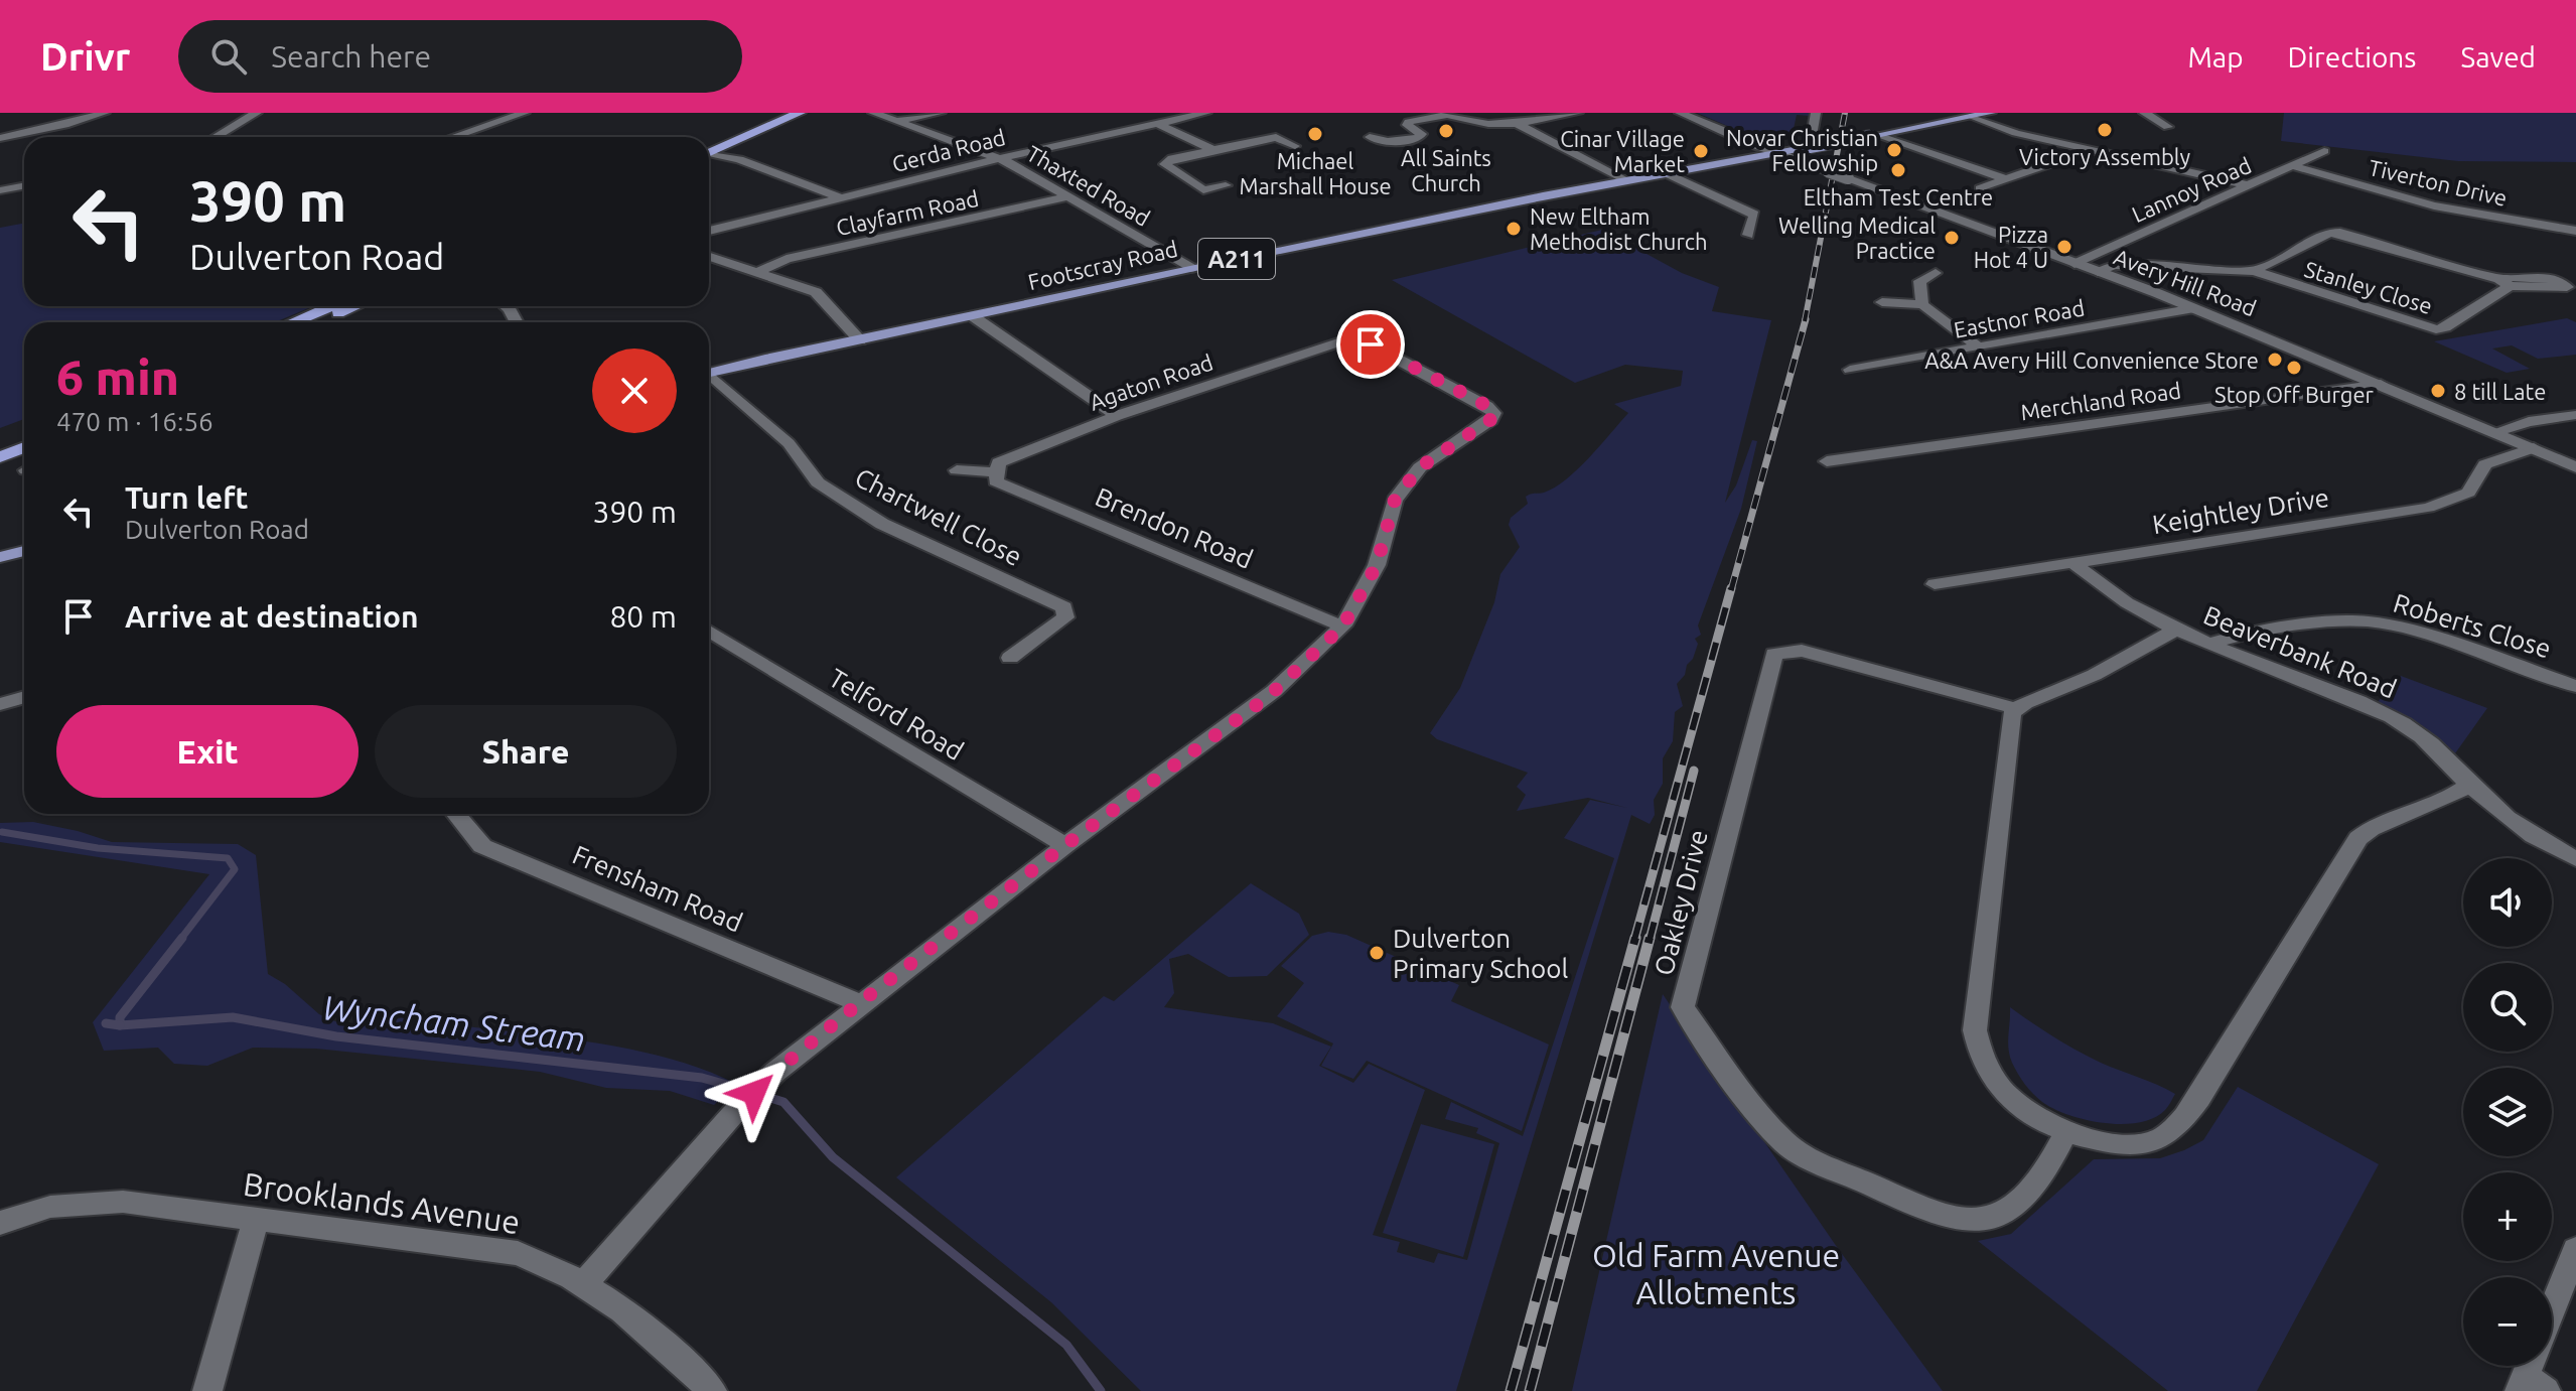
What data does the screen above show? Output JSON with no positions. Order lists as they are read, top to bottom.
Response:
{
  "streets": {
    "main road": ["A211", "Footscray Road"],
    "street": [
      "Gerda Road",
      "Tiverton Drive",
      "Thaxted Road",
      "Lannoy Road",
      "Clayfarm Road",
      "Avery Hill Road",
      "Stanley Close",
      "Eastnor Road",
      "Agaton Road",
      "Merchland Road",
      "Keightley Drive",
      "Chartwell Close",
      "Brendon Road",
      "Roberts Close",
      "Beaverbank Road",
      "Telford Road",
      "Frensham Road",
      "Oakley Drive",
      "Brooklands Avenue"
    ]
  },
  "crossings": [
    ["Gerda Road", "Thaxted Road"],
    ["Tiverton Drive", "Lannoy Road"],
    ["Thaxted Road", "Clayfarm Road"],
    ["Thaxted Road", "Footscray Road"],
    ["Lannoy Road", "Avery Hill Road"],
    ["Footscray Road", "Avery Hill Road"],
    ["Avery Hill Road", "Stanley Close"],
    ["Avery Hill Road", "Eastnor Road"],
    ["Avery Hill Road", "Merchland Road"],
    ["Avery Hill Road", "Keightley Drive"],
    ["Agaton Road", "Brendon Road"],
    ["Keightley Drive", "Beaverbank Road"],
    ["Roberts Close", "Beaverbank Road"]
  ],
  "water": ["Wyncham Stream"],
  "parks": ["Old Farm Avenue Allotments"],
  "places": [
    "Victory Assembly",
    "All Saints Church",
    "Michael Marshall House",
    "Novar Christian Fellowship",
    "Cinar Village Market",
    "Eltham Test Centre",
    "New Eltham Methodist Church",
    "Welling Medical Practice",
    "Pizza Hot 4 U",
    "A&A Avery Hill Convenience Store",
    "Stop Off Burger",
    "8 till Late",
    "Dulverton Primary School"
  ],
  "page": {
    "header": "Drivr",
    "search": "Search here",
    "nav": ["Map", "Directions", "Saved"],
    "turn": ["390 m", "Dulverton Road"],
    "heading": ["6 min", "470 m · 16:56"],
    "list": [
      {
        "name": "Turn left",
        "note": "Dulverton Road",
        "value": "390 m"
      },
      {
        "name": "Arrive at destination",
        "value": "80 m"
      }
    ],
    "buttons": ["Exit", "Share"],
    "map_buttons": ["+", "−"]
  }
}
